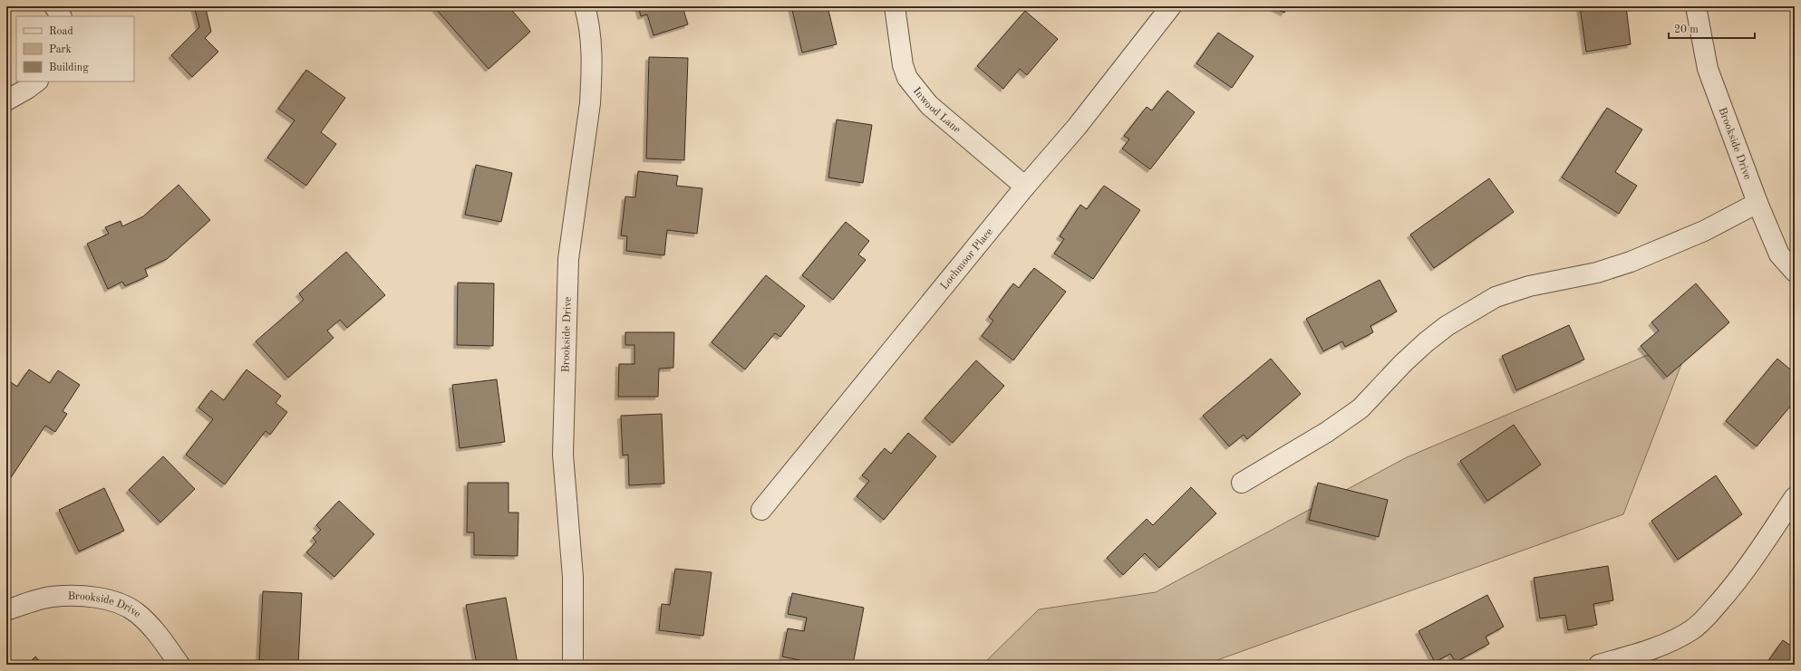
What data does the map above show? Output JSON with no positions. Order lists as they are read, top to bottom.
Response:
{
  "streets": {
    "street": ["Inwood Lane", "Brookside Drive", "Lochmoor Place"]
  },
  "crossings": [
    ["Inwood Lane", "Lochmoor Place"]
  ],
  "legend": ["Road", "Park", "Building"],
  "scale_bar": "20 m"
}
